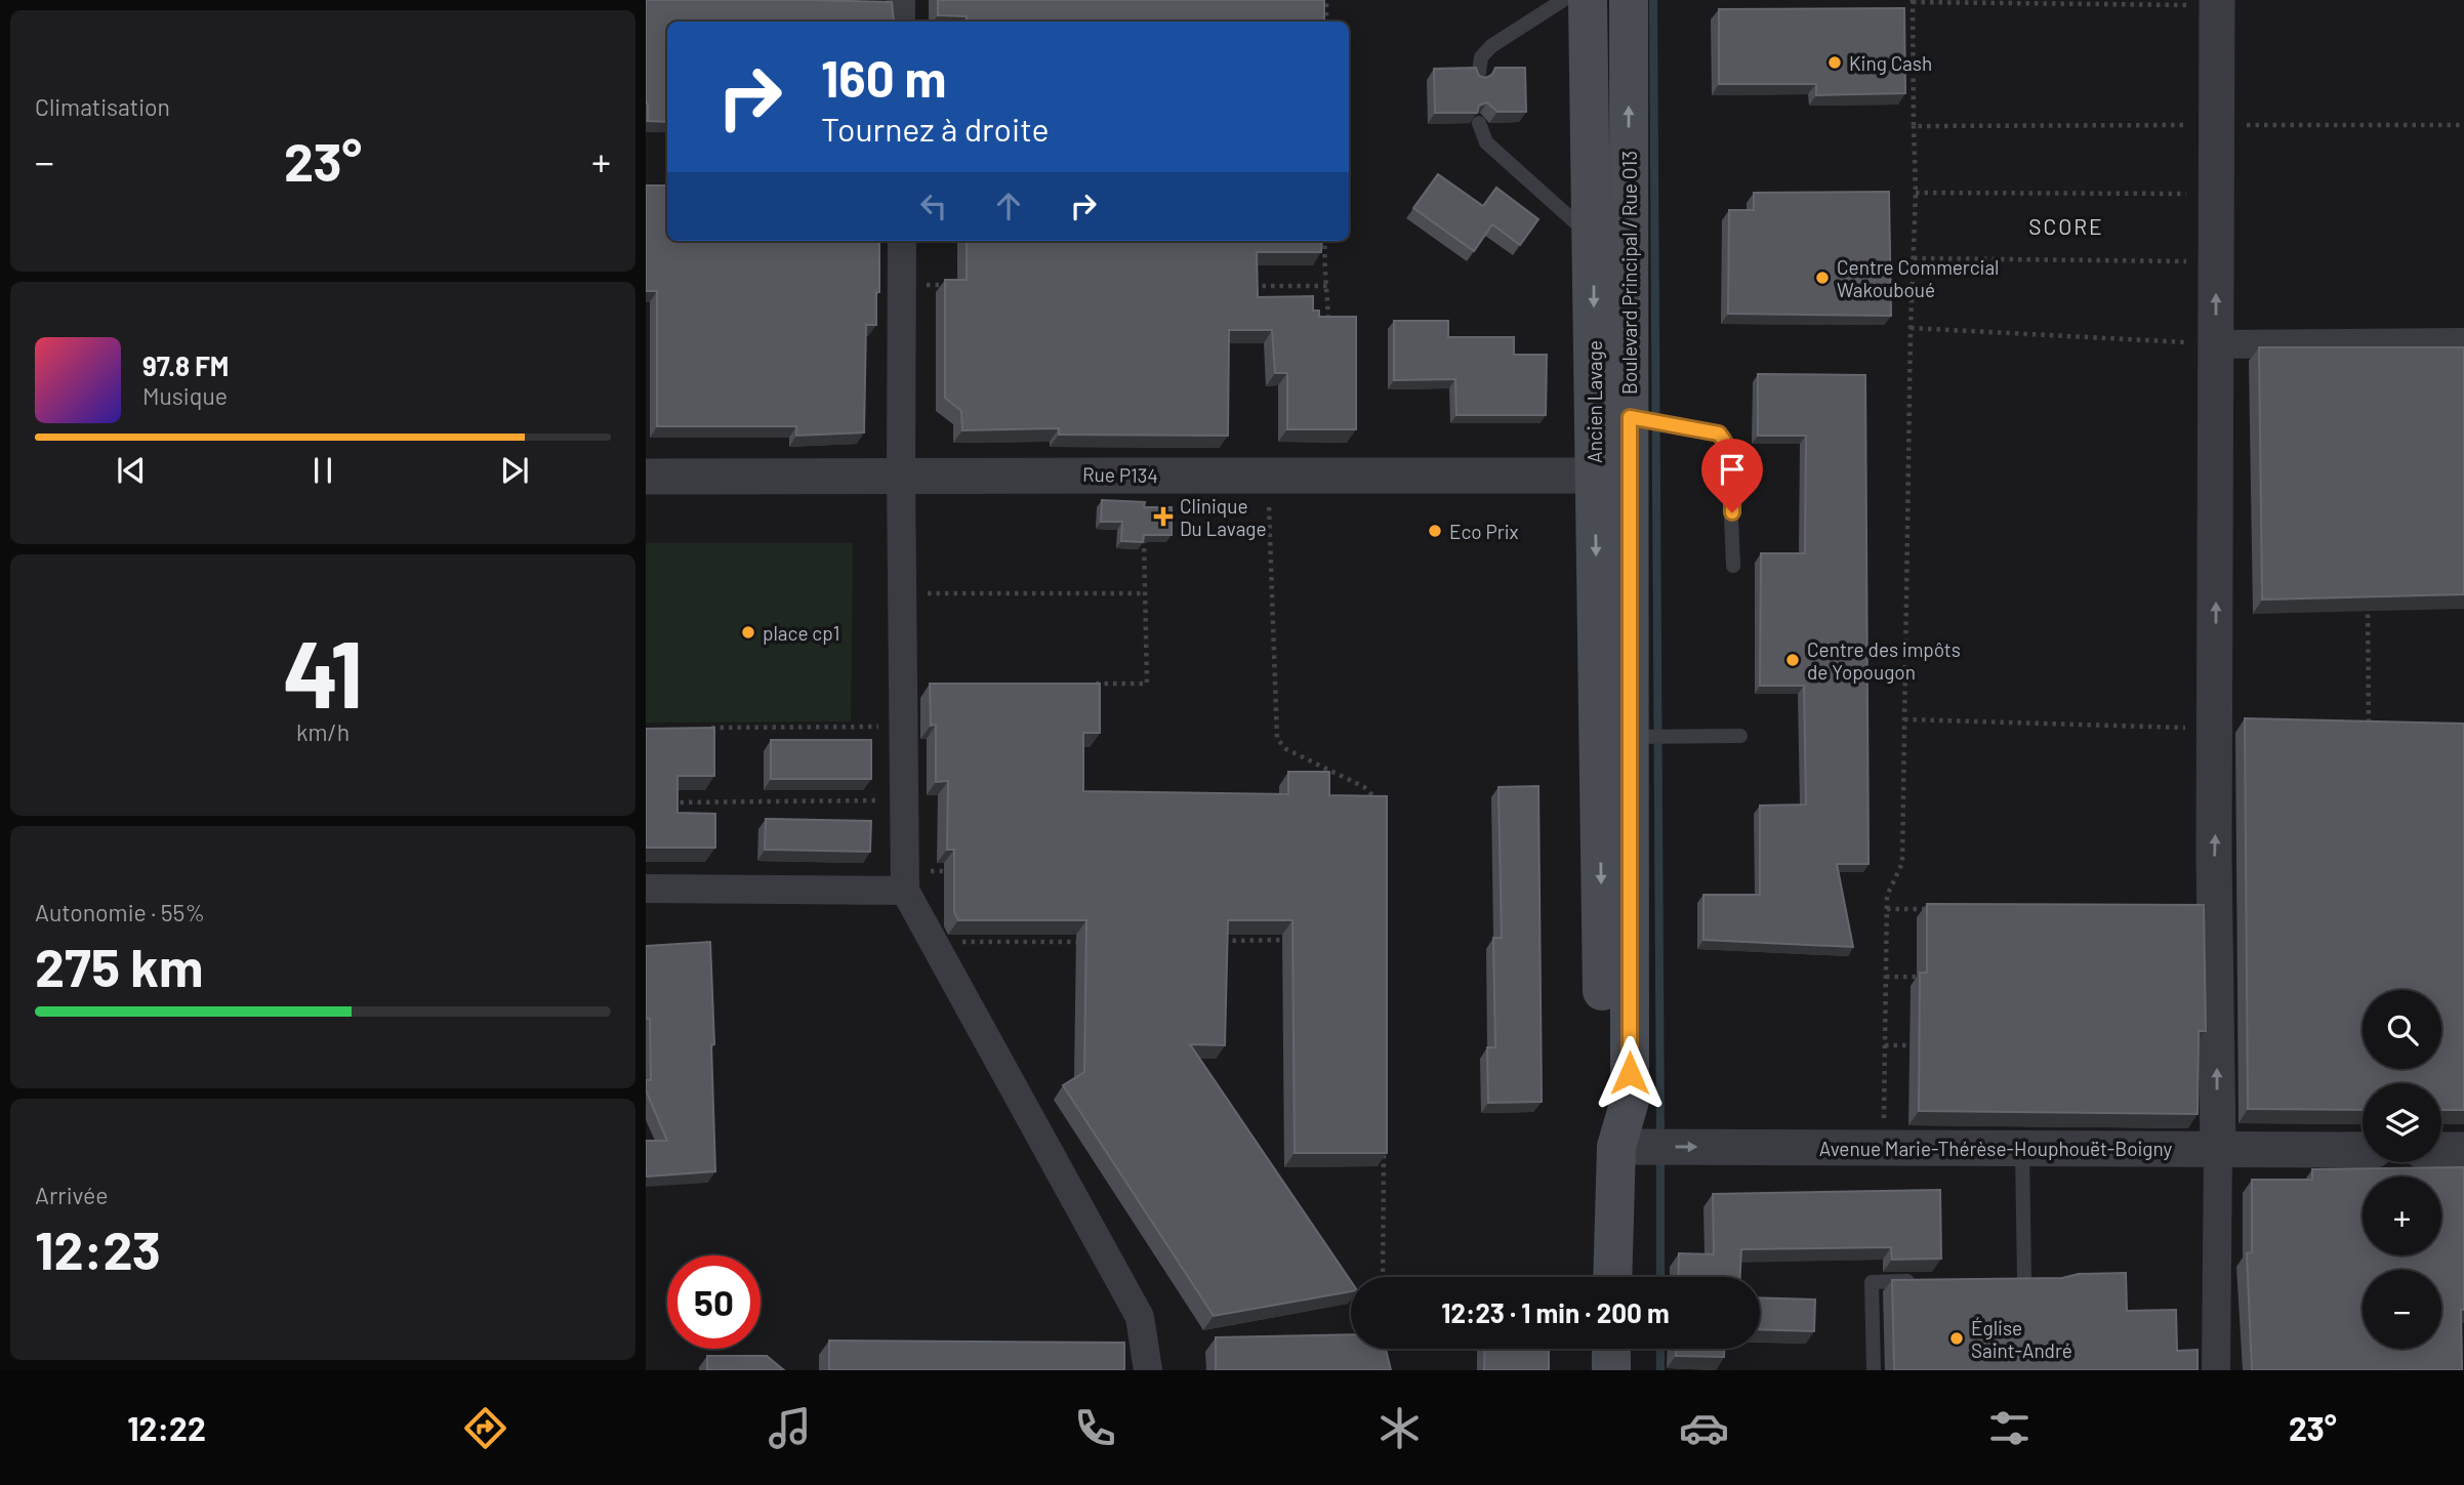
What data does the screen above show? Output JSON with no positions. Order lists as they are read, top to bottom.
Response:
{
  "streets": {
    "main road": ["Boulevard Principal / Rue O13", "Ancien Lavage"],
    "street": ["Rue P134", "Avenue Marie-Thérèse-Houphouët-Boigny"]
  },
  "crossings": [
    ["Boulevard Principal / Rue O13", "Ancien Lavage"],
    ["Boulevard Principal / Rue O13", "Avenue Marie-Thérèse-Houphouët-Boigny"],
    ["Ancien Lavage", "Rue P134"]
  ],
  "one_way": ["Ancien Lavage", "Avenue Marie-Thérèse-Houphouët-Boigny"],
  "districts": ["SCORE"],
  "places": {
    "other": [
      "King Cash",
      "Centre Commercial Wakouboué",
      "Eco Prix",
      "place cp1",
      "Centre des impôts de Yopougon",
      "Église Saint-André"
    ],
    "health": ["Clinique Du Lavage"]
  },
  "page": {
    "tile": [
      "Climatisation",
      ["41", "km/h"],
      ["Autonomie · 55%", "275 km"],
      ["Arrivée", "12:23"]
    ],
    "turn": ["160 m", "Tournez à droite"],
    "heat": ["−", "23°", "+"],
    "song": ["97.8 FM", "Musique"],
    "map_buttons": ["+", "−"],
    "limit": "50",
    "trip": "12:23 · 1 min · 200 m",
    "tabs": ["12:22", "23°"]
  }
}
